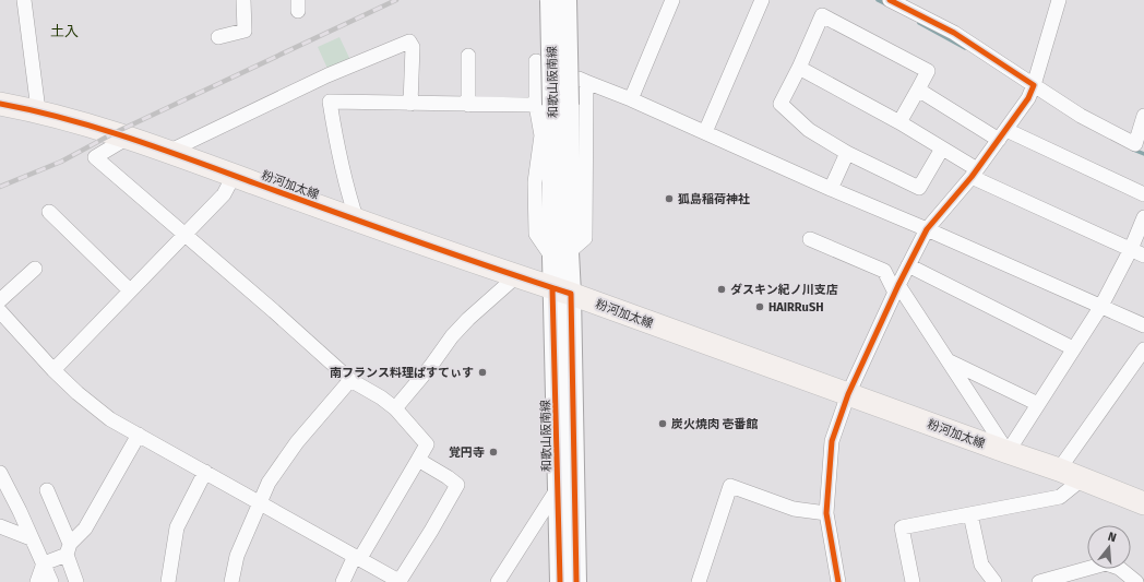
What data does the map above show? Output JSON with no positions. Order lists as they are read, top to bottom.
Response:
{
  "streets": {
    "main road": ["和歌山阪南線", "粉河加太線"]
  },
  "crossings": [
    ["和歌山阪南線", "粉河加太線"]
  ],
  "districts": ["土入"],
  "places": [
    "狐島稲荷神社",
    "ダスキン紀ノ川支店",
    "HAIRRuSH",
    "南フランス料理ぱすてぃす",
    "炭火焼肉 壱番館",
    "覚円寺"
  ],
  "north": "top"
}
